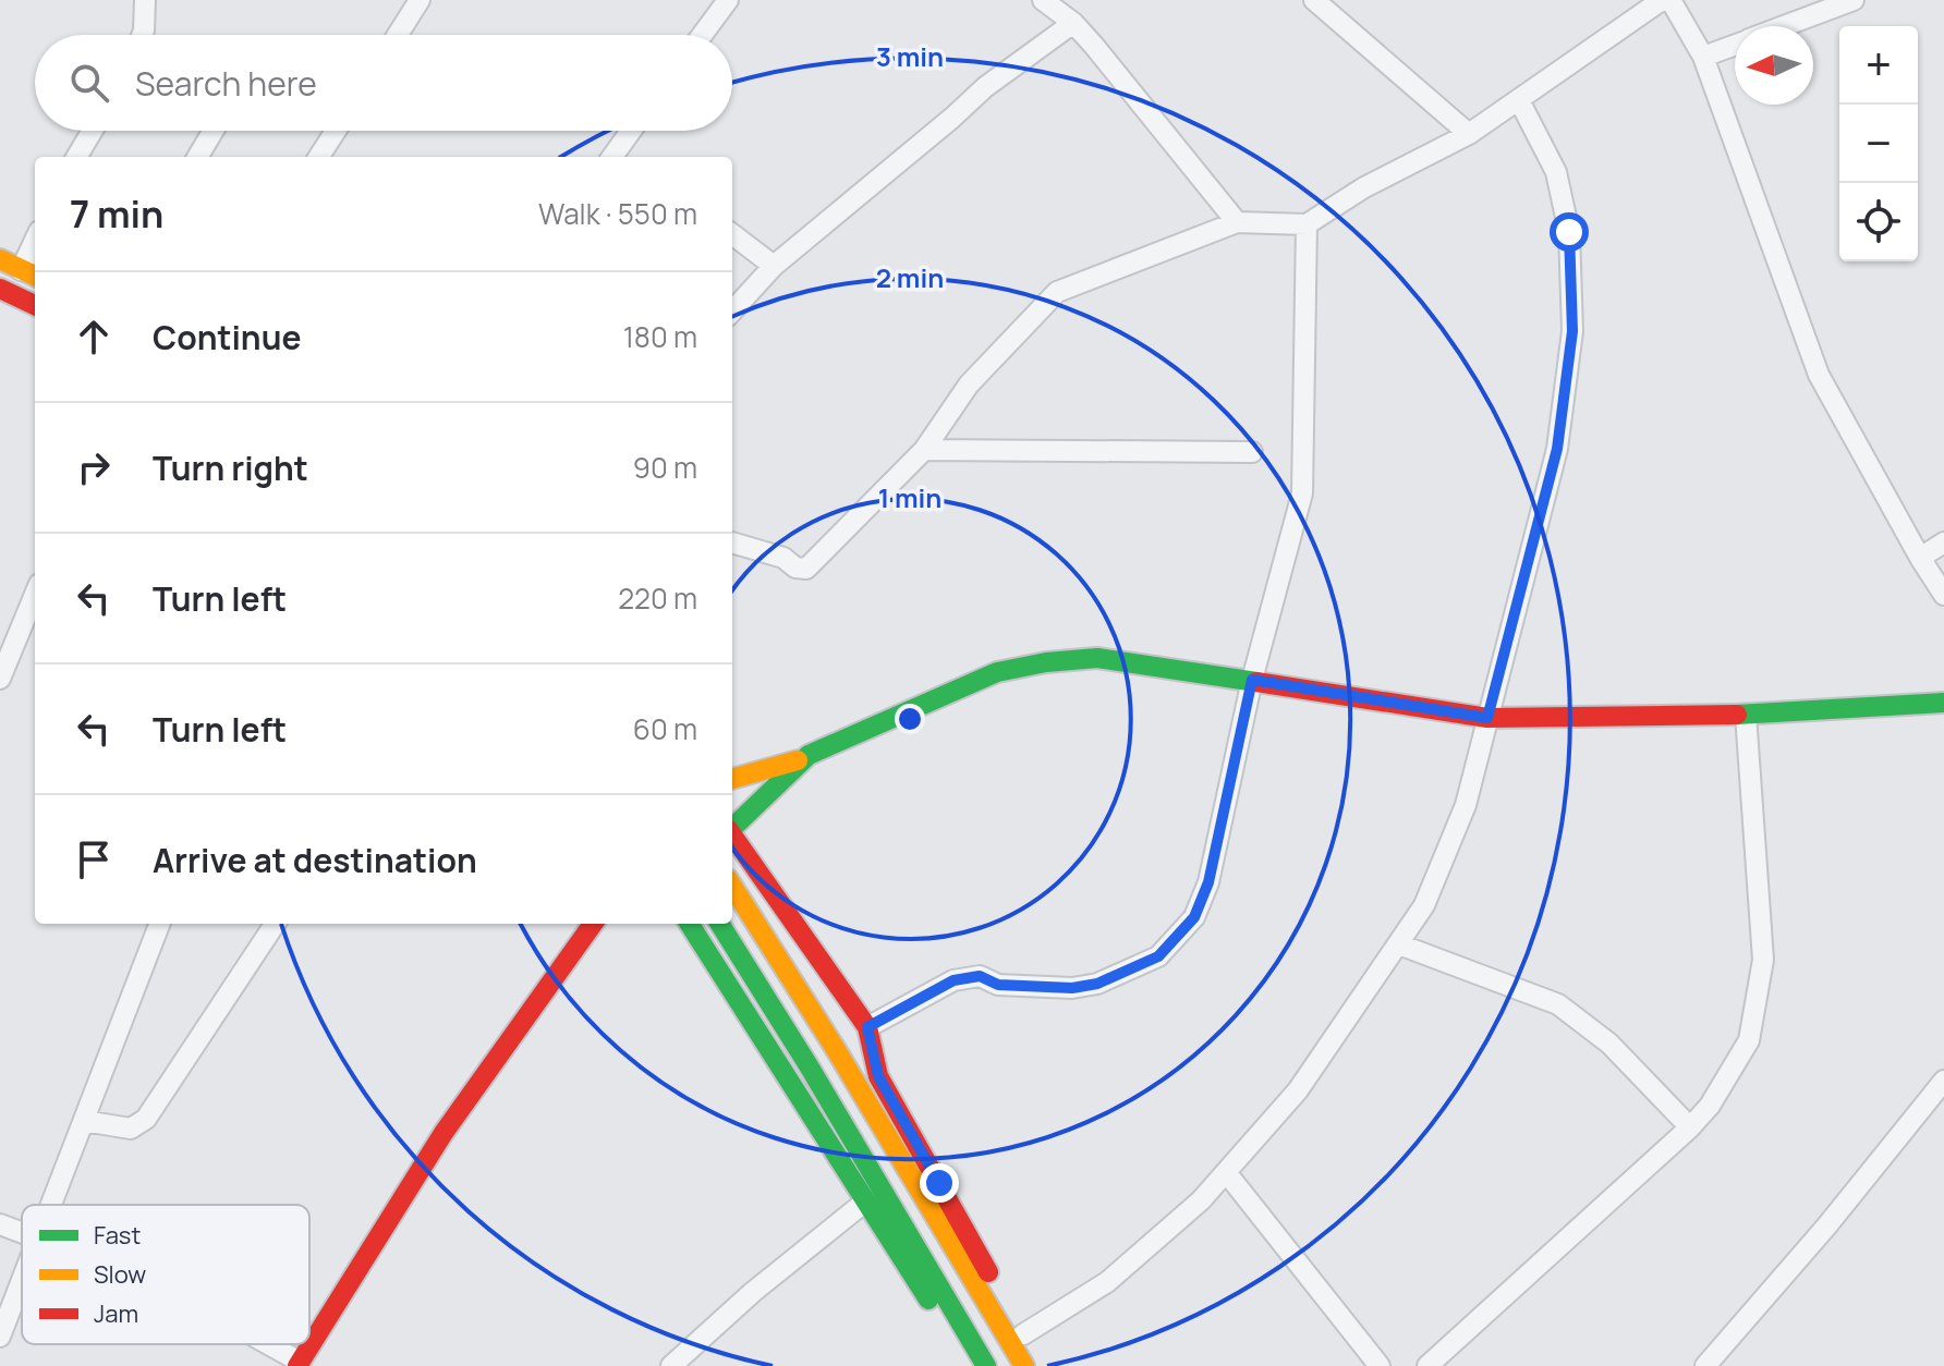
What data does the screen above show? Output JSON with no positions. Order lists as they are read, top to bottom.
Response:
{
  "legend": ["Fast", "Slow", "Jam"],
  "north": "left",
  "page": {
    "map_buttons": ["+", "−"],
    "search": "Search here",
    "heading": ["7 min", "Walk · 550 m"],
    "list": [
      ["Continue", "180 m"],
      ["Turn right", "90 m"],
      ["Turn left", "220 m"],
      ["Turn left", "60 m"],
      "Arrive at destination"
    ]
  },
  "rings": ["3 min", "2 min", "1 min"]
}
